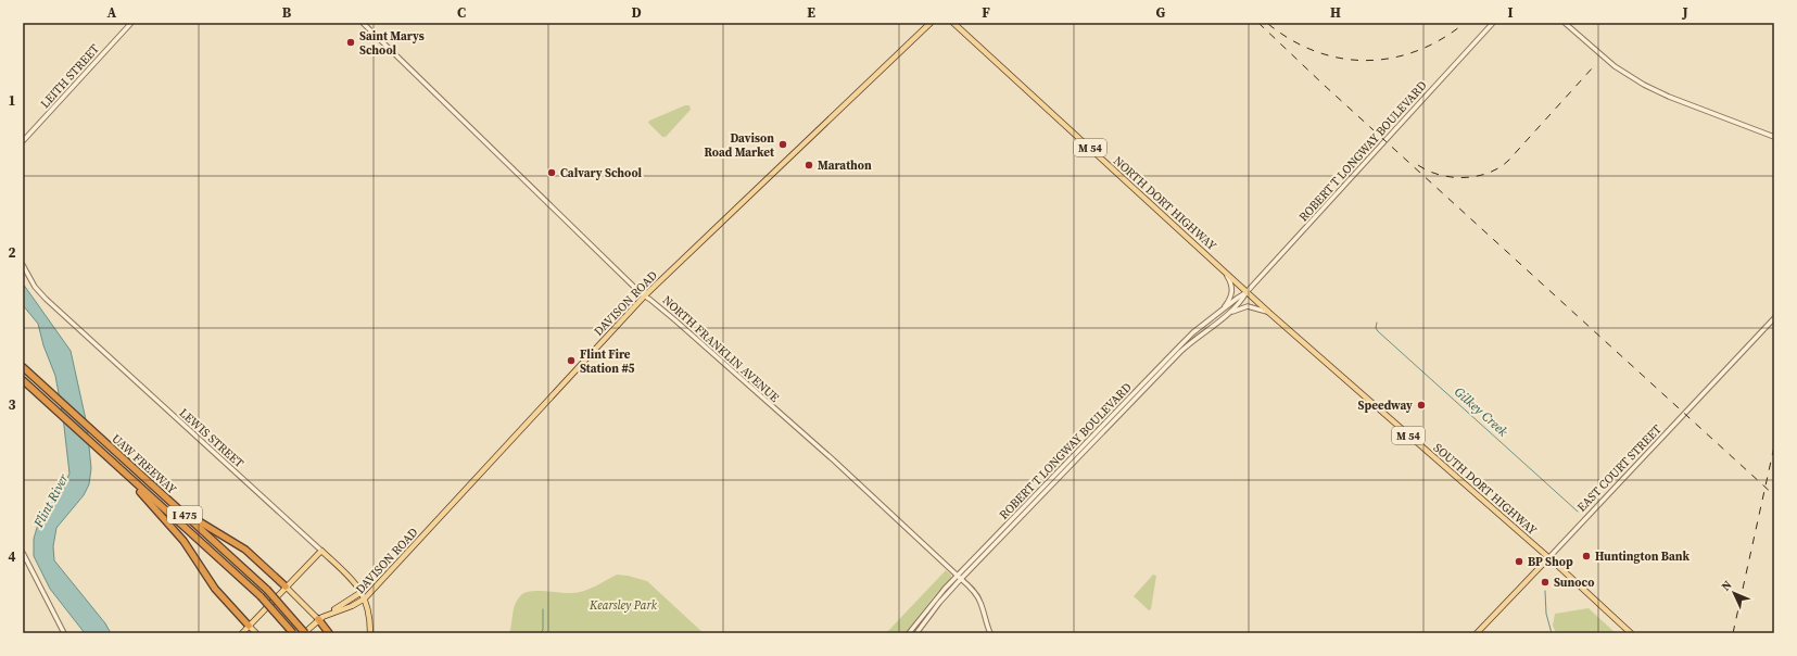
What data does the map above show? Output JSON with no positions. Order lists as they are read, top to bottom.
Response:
{
  "streets": {
    "highway": ["UAW FREEWAY", "I 475"],
    "main road": [
      "M 54",
      "NORTH DORT HIGHWAY",
      "DAVISON ROAD",
      "LEWIS STREET",
      "EAST COURT STREET",
      "SOUTH DORT HIGHWAY"
    ],
    "street": ["LEITH STREET", "ROBERT T LONGWAY BOULEVARD", "NORTH FRANKLIN AVENUE"]
  },
  "crossings": [
    ["ROBERT T LONGWAY BOULEVARD", "NORTH DORT HIGHWAY"],
    ["ROBERT T LONGWAY BOULEVARD", "NORTH FRANKLIN AVENUE"],
    ["ROBERT T LONGWAY BOULEVARD", "SOUTH DORT HIGHWAY"],
    ["NORTH DORT HIGHWAY", "SOUTH DORT HIGHWAY"],
    ["DAVISON ROAD", "NORTH FRANKLIN AVENUE"],
    ["DAVISON ROAD", "LEWIS STREET"],
    ["DAVISON ROAD", "UAW FREEWAY"],
    ["EAST COURT STREET", "SOUTH DORT HIGHWAY"]
  ],
  "water": ["Gilkey Creek", "Flint River"],
  "parks": ["Kearsley Park"],
  "places": [
    "Saint Marys School",
    "Davison Road Market",
    "Marathon",
    "Calvary School",
    "Flint Fire Station #5",
    "Speedway",
    "Huntington Bank",
    "BP Shop",
    "Sunoco"
  ],
  "north": "top left",
  "grid": {
    "columns": [
      "A",
      "B",
      "C",
      "D",
      "E",
      "F",
      "G",
      "H",
      "I",
      "J"
    ],
    "rows": [
      "1",
      "2",
      "3",
      "4"
    ]
  }
}
